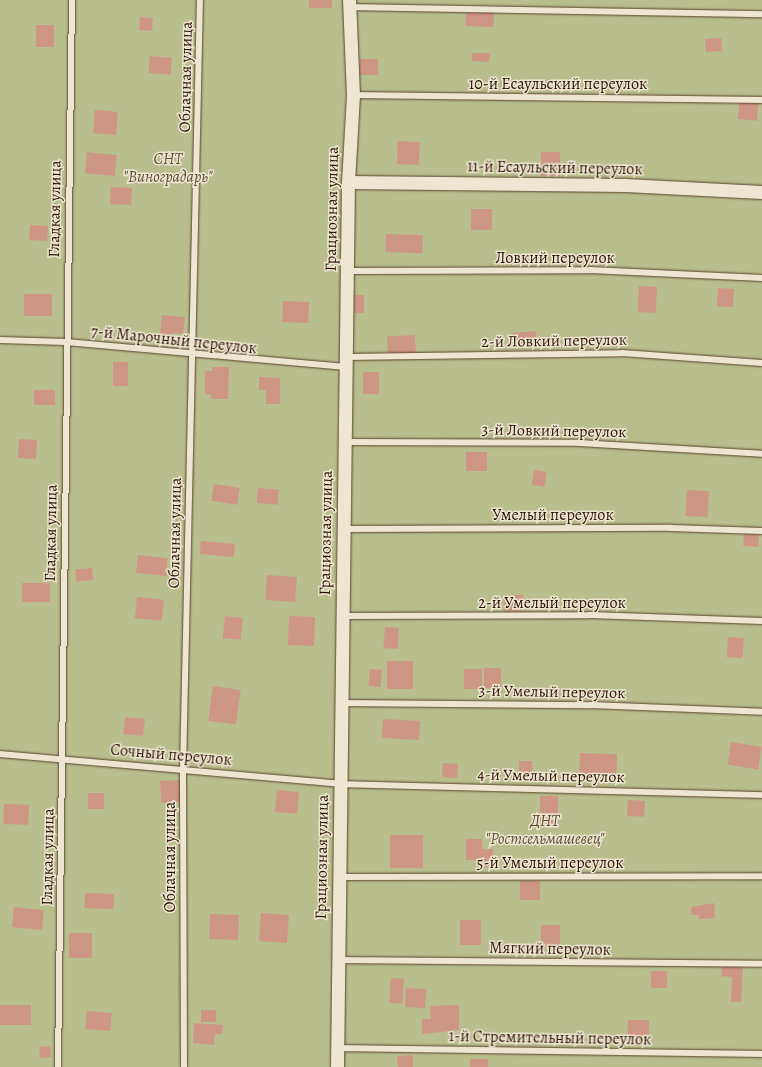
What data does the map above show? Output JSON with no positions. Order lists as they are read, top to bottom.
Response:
{
  "streets": {
    "street": ["11-й Есаульский переулок", "Грациозная улица"],
    "lane": [
      "Облачная улица",
      "10-й Есаульский переулок",
      "Гладкая улица",
      "Ловкий переулок",
      "7-й Марочный переулок",
      "2-й Ловкий переулок",
      "3-й Ловкий переулок",
      "Умелый переулок",
      "2-й Умелый переулок",
      "3-й Умелый переулок",
      "Сочный переулок",
      "4-й Умелый переулок",
      "5-й Умелый переулок",
      "Мягкий переулок",
      "1-й Стремительный переулок"
    ]
  },
  "crossings": [
    ["Облачная улица", "7-й Марочный переулок"],
    ["Облачная улица", "Сочный переулок"],
    ["10-й Есаульский переулок", "Грациозная улица"],
    ["11-й Есаульский переулок", "Грациозная улица"],
    ["Гладкая улица", "7-й Марочный переулок"],
    ["Гладкая улица", "Сочный переулок"],
    ["Грациозная улица", "Ловкий переулок"],
    ["Грациозная улица", "7-й Марочный переулок"],
    ["Грациозная улица", "2-й Ловкий переулок"],
    ["Грациозная улица", "3-й Ловкий переулок"],
    ["Грациозная улица", "Умелый переулок"],
    ["Грациозная улица", "2-й Умелый переулок"],
    ["Грациозная улица", "3-й Умелый переулок"],
    ["Грациозная улица", "Сочный переулок"],
    ["Грациозная улица", "4-й Умелый переулок"],
    ["Грациозная улица", "5-й Умелый переулок"],
    ["Грациозная улица", "Мягкий переулок"],
    ["Грациозная улица", "1-й Стремительный переулок"],
    ["7-й Марочный переулок", "2-й Ловкий переулок"],
    ["Сочный переулок", "4-й Умелый переулок"]
  ],
  "parks": ["СНТ \"Виноградарь\"", "ДНТ \"Ростсельмашевец\""]
}
